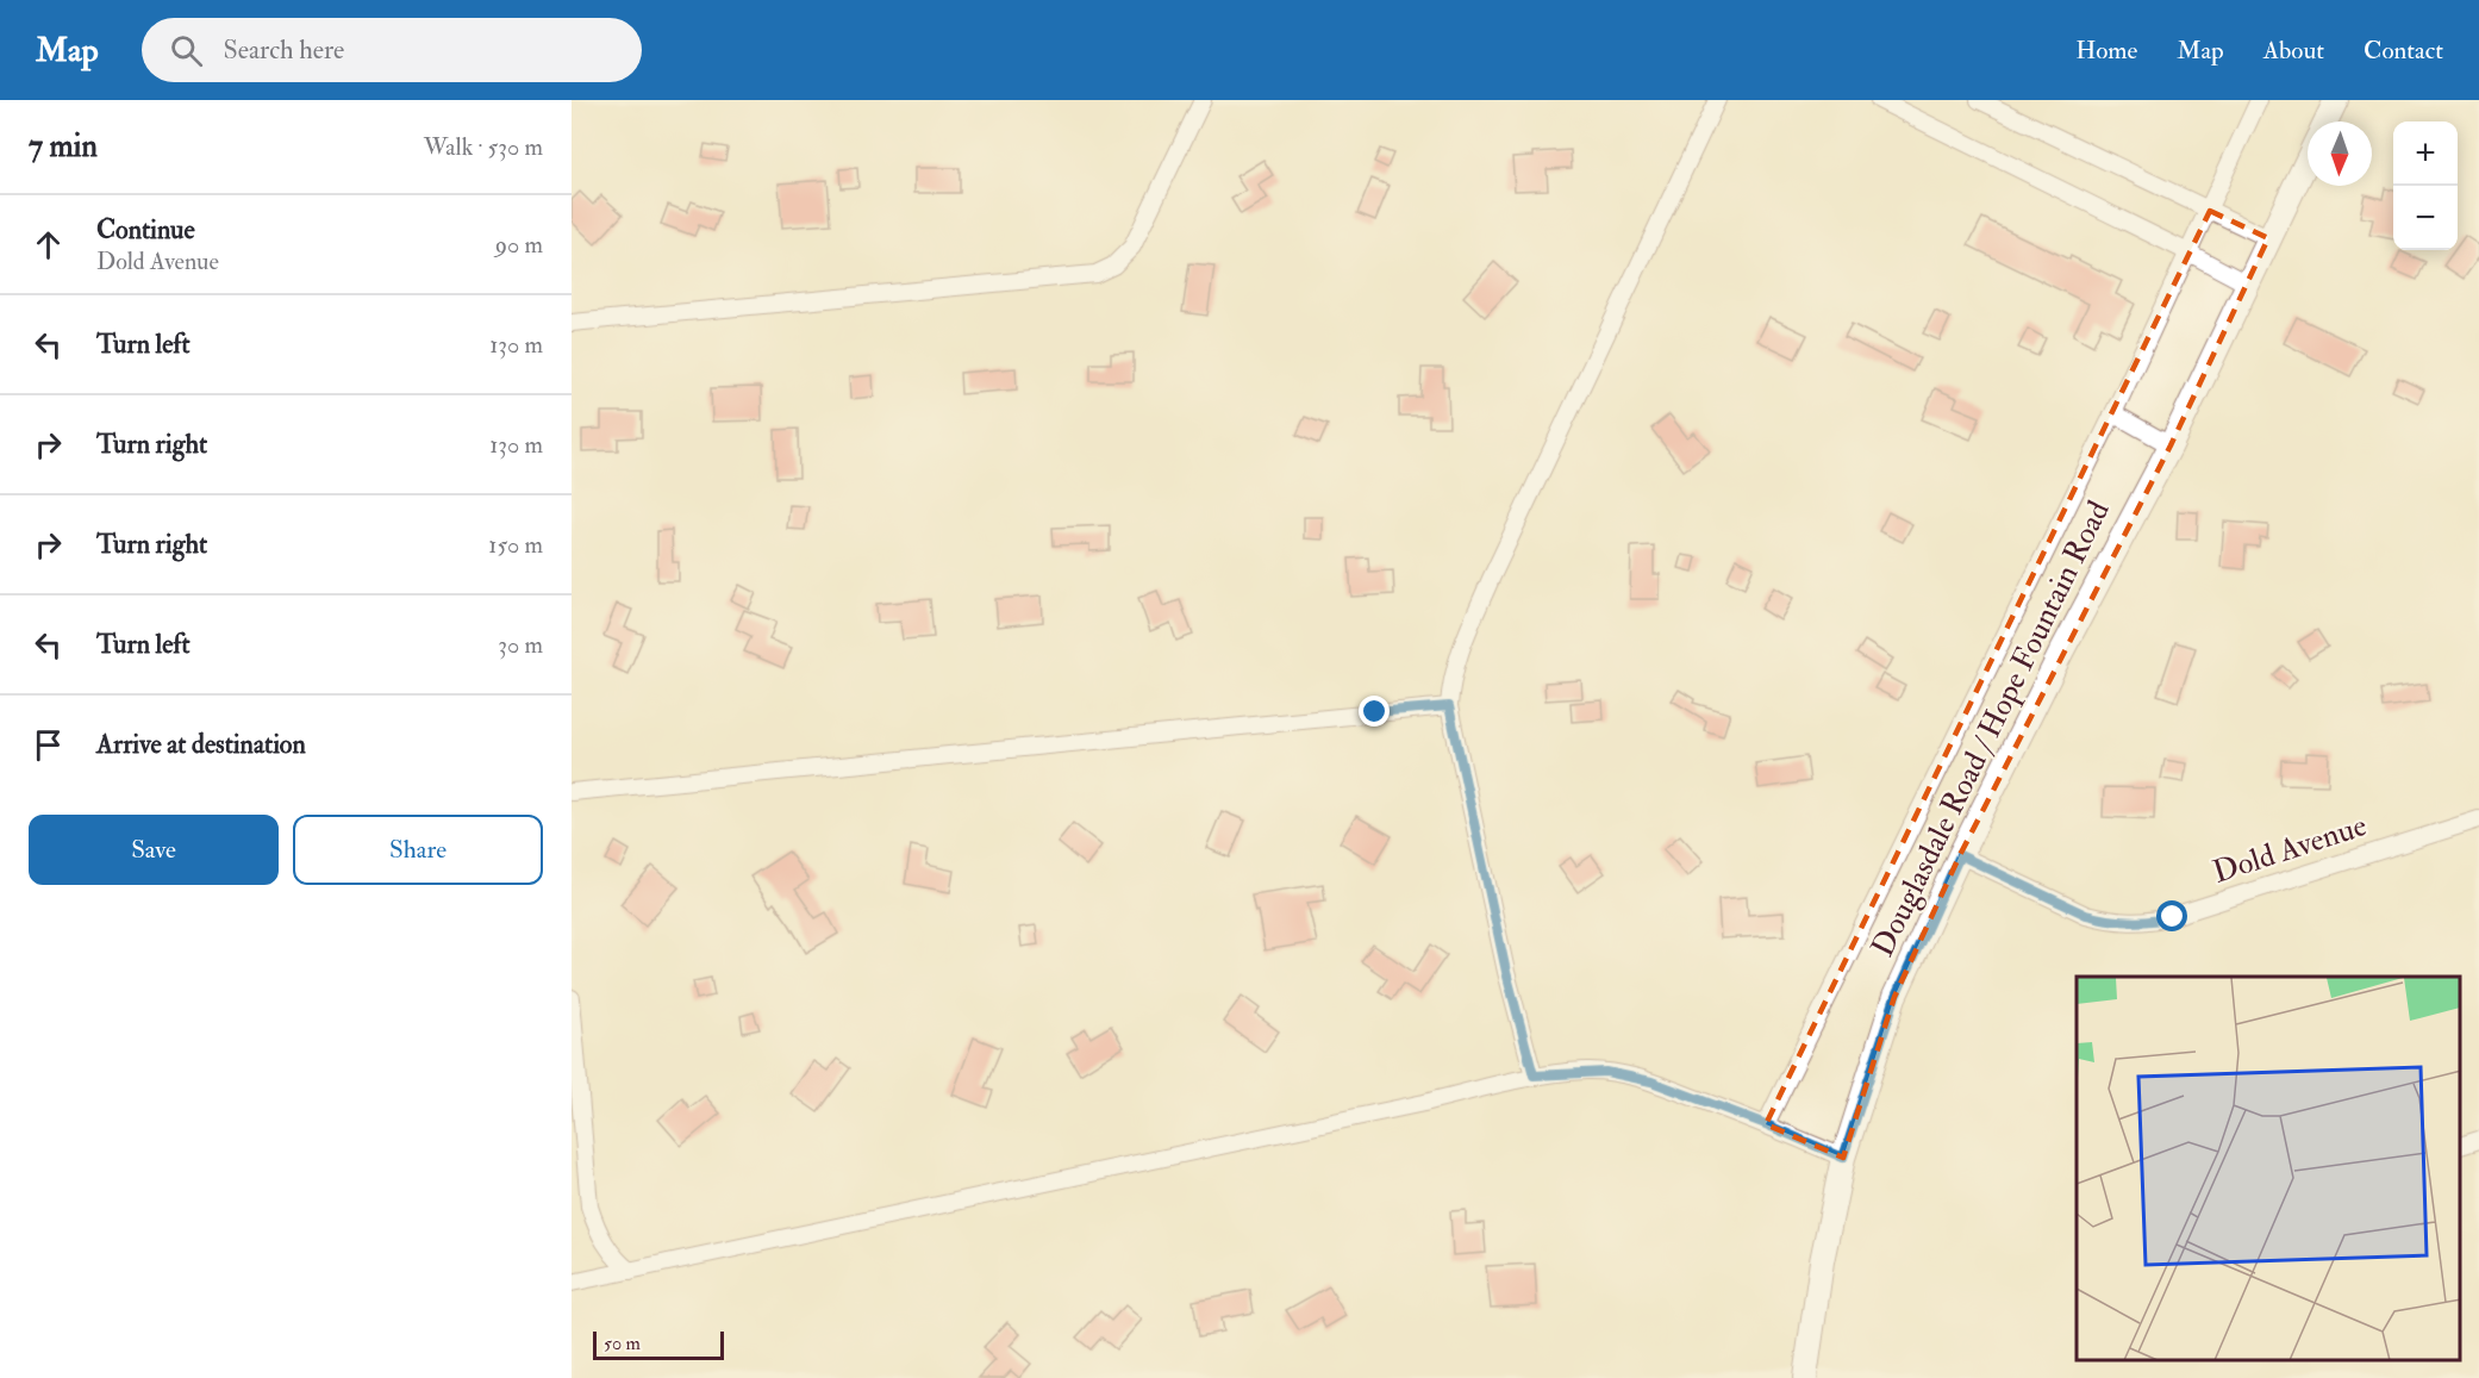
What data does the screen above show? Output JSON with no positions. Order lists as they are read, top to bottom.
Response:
{
  "streets": {
    "main road": ["Douglasdale Road / Hope Fountain Road"],
    "street": ["Dold Avenue"]
  },
  "crossings": [
    ["Douglasdale Road / Hope Fountain Road", "Dold Avenue"]
  ],
  "scale_bar": "50 m",
  "north": "bottom",
  "page": {
    "header": "Map",
    "search": "Search here",
    "nav": [
      "Home",
      "Map",
      "About",
      "Contact"
    ],
    "heading": ["7 min", "Walk · 530 m"],
    "map_buttons": ["+", "−"],
    "list": [
      ["Continue", "Dold Avenue", "90 m"],
      ["Turn left", "130 m"],
      ["Turn right", "130 m"],
      ["Turn right", "150 m"],
      ["Turn left", "30 m"],
      "Arrive at destination"
    ],
    "buttons": ["Save", "Share"],
    "scale": "50 m"
  }
}
